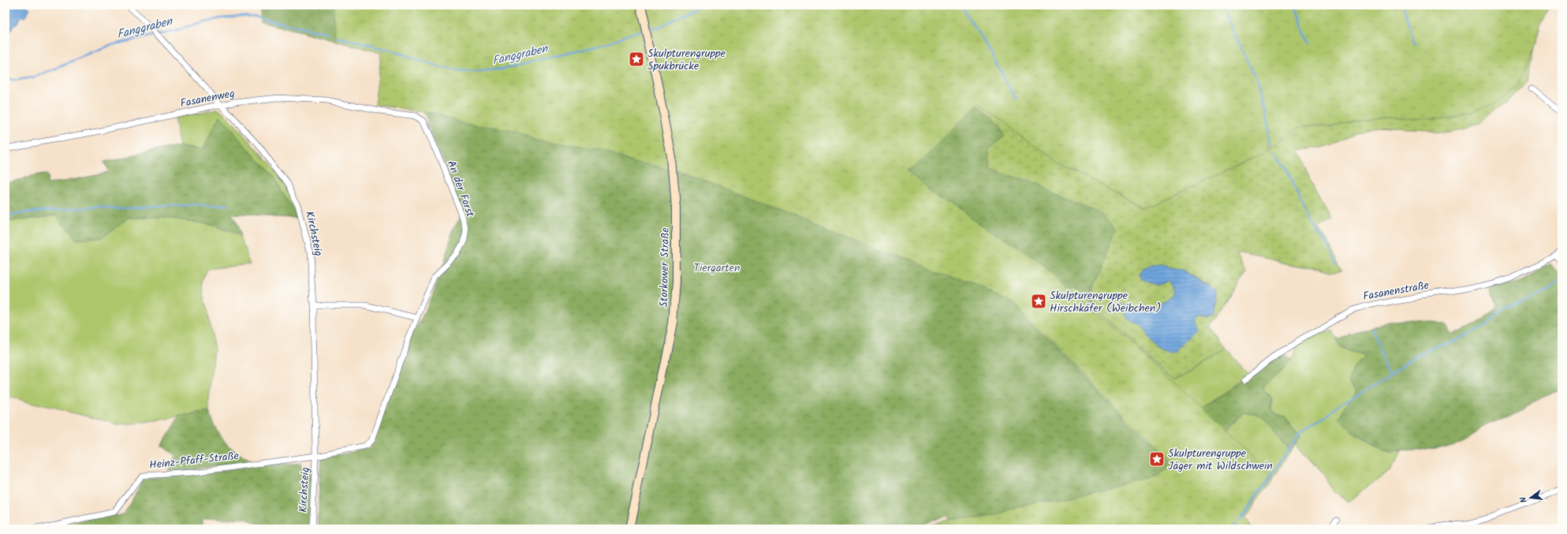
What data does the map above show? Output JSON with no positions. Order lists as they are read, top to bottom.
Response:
{
  "streets": {
    "main road": ["Storkower Straße"],
    "street": [
      "Fasanenweg",
      "An der Forst",
      "Kirchsteig",
      "Fasanenstraße",
      "Heinz-Pfaff-Straße"
    ]
  },
  "crossings": [
    ["Fasanenweg", "An der Forst"],
    ["Fasanenweg", "Kirchsteig"],
    ["An der Forst", "Kirchsteig"],
    ["An der Forst", "Heinz-Pfaff-Straße"],
    ["Kirchsteig", "Heinz-Pfaff-Straße"]
  ],
  "water": ["Fanggraben"],
  "parks": ["Tiergarten"],
  "places": {
    "place": ["Skulpturengruppe Spukbrücke", "Skulpturengruppe Hirschkäfer (Weibchen)", "Skulpturengruppe Jäger mit Wildschwein"]
  },
  "north": "left"
}
